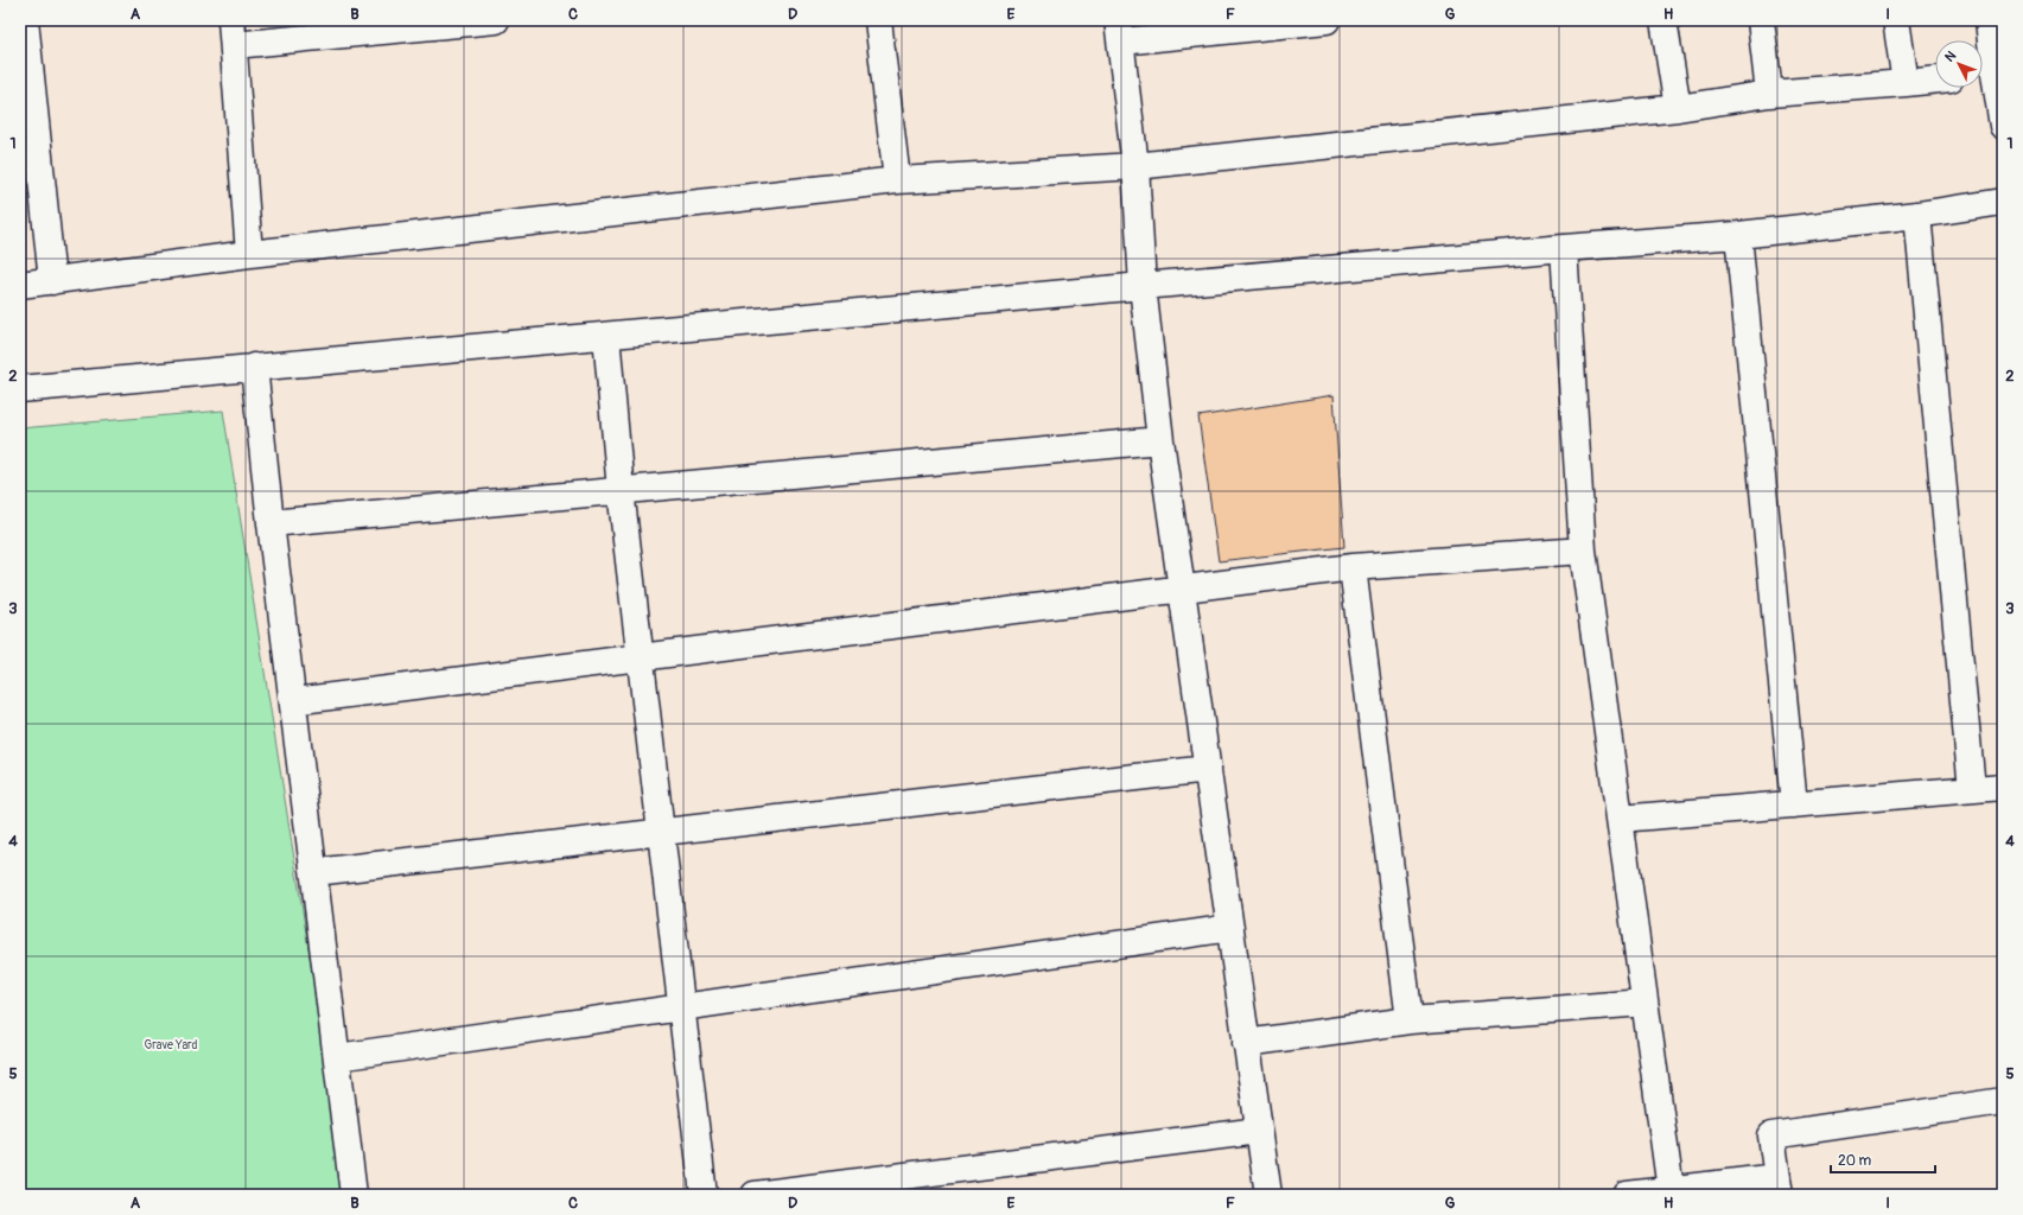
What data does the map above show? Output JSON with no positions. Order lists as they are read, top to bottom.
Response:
{
  "parks": ["Grave Yard"],
  "scale_bar": "20 m",
  "north": "top left",
  "grid": {
    "columns": [
      "A",
      "B",
      "C",
      "D",
      "E",
      "F",
      "G",
      "H",
      "I"
    ],
    "rows": [
      "1",
      "2",
      "3",
      "4",
      "5"
    ]
  }
}
